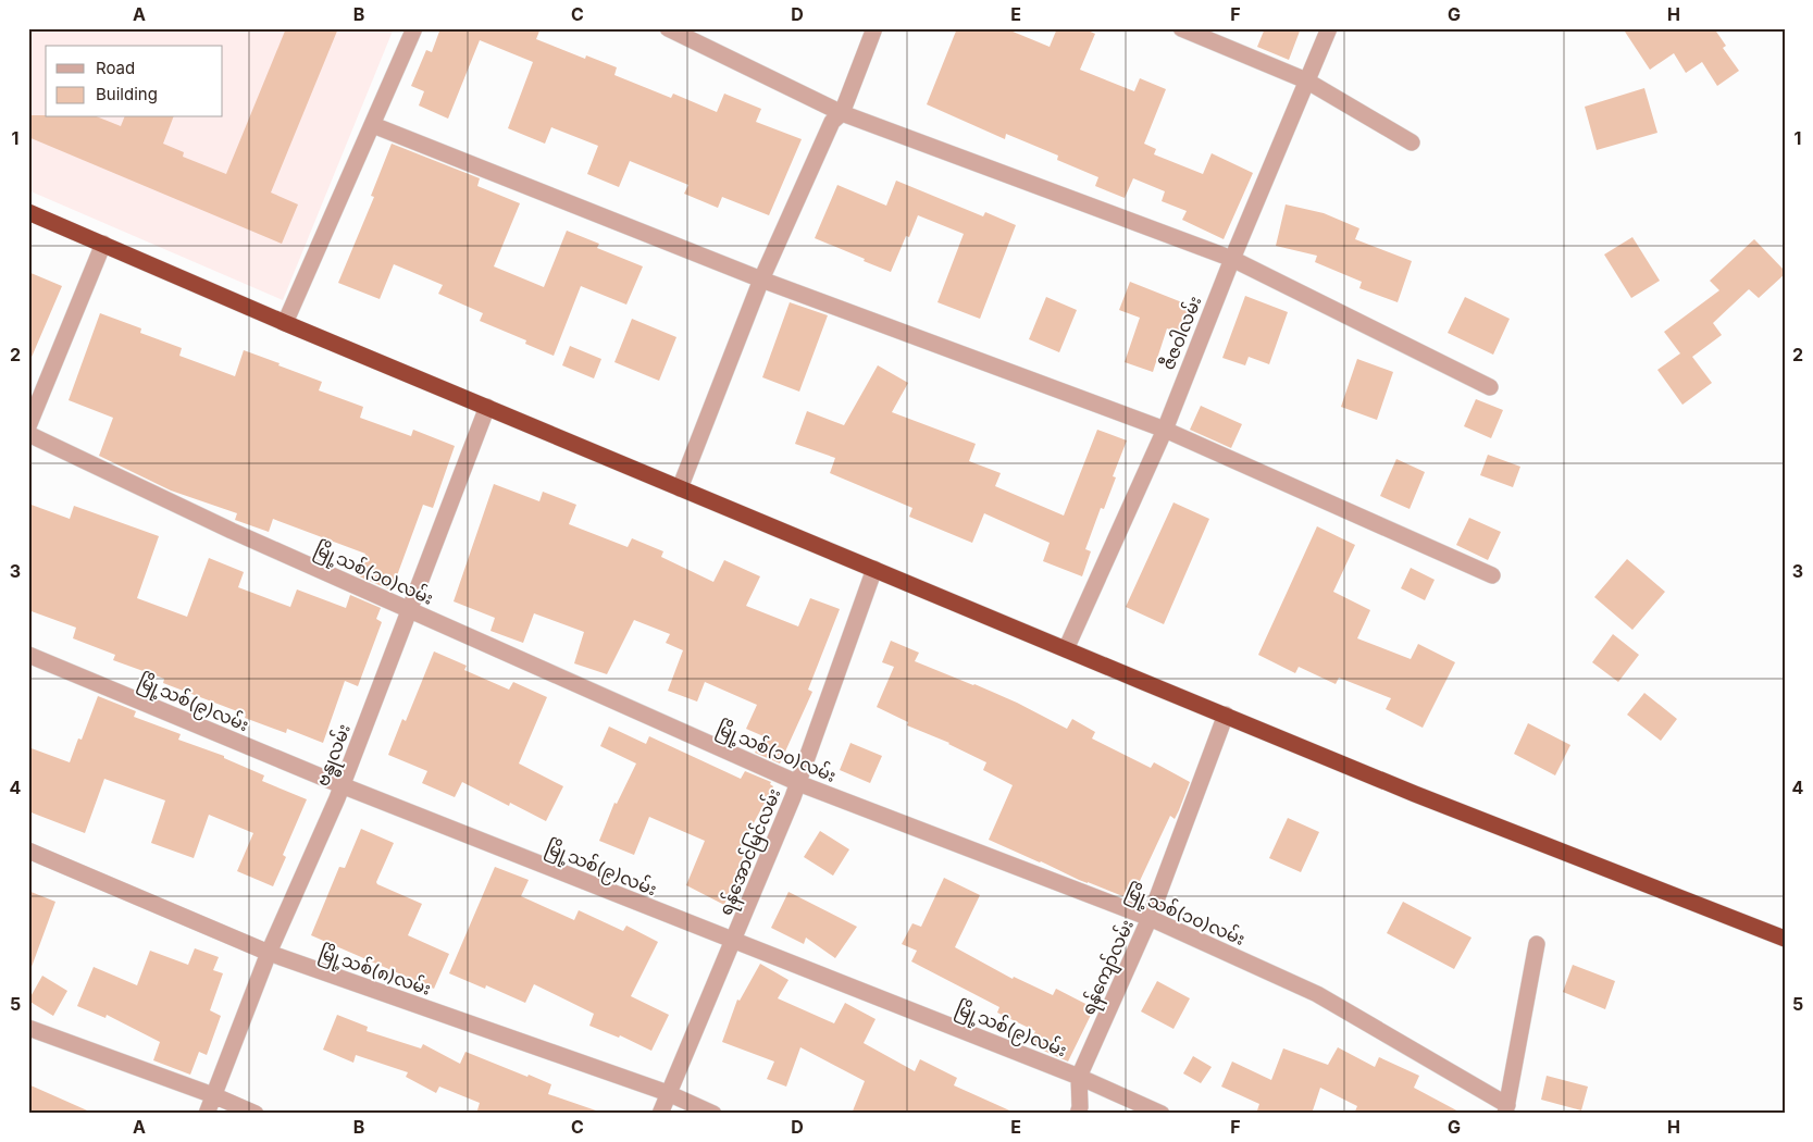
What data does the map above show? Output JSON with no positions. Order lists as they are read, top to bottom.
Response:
{
  "streets": {
    "street": [
      "ဇီဇဝါလမ်း",
      "မြို့သစ်(၁၀)လမ်း",
      "မြို့သစ်(၉)လမ်း",
      "ဗန္ဓုလမ်း",
      "ရန်အောင်မြင်လမ်း",
      "ရန်ကျော်လမ်း",
      "မြို့သစ်(၈)လမ်း"
    ]
  },
  "crossings": [
    ["မြို့သစ်(၁၀)လမ်း", "ဗန္ဓုလမ်း"],
    ["မြို့သစ်(၁၀)လမ်း", "ရန်အောင်မြင်လမ်း"],
    ["မြို့သစ်(၁၀)လမ်း", "ရန်ကျော်လမ်း"],
    ["မြို့သစ်(၉)လမ်း", "ဗန္ဓုလမ်း"],
    ["မြို့သစ်(၉)လမ်း", "ရန်အောင်မြင်လမ်း"],
    ["မြို့သစ်(၉)လမ်း", "ရန်ကျော်လမ်း"],
    ["ဗန္ဓုလမ်း", "မြို့သစ်(၈)လမ်း"],
    ["ရန်အောင်မြင်လမ်း", "မြို့သစ်(၈)လမ်း"]
  ],
  "legend": ["Road", "Building"],
  "grid": {
    "columns": [
      "A",
      "B",
      "C",
      "D",
      "E",
      "F",
      "G",
      "H"
    ],
    "rows": [
      "1",
      "2",
      "3",
      "4",
      "5"
    ]
  }
}
